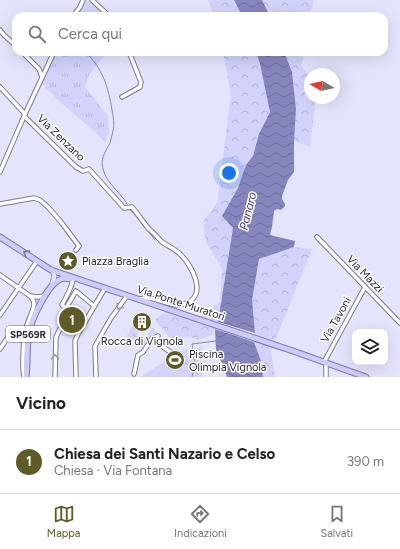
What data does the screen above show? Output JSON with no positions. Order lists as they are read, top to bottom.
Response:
{
  "streets": {
    "main road": ["Via Ponte Muratori", "SP569R"],
    "street": ["Via Zenzano", "Via Mazzi", "Via Tavoni"]
  },
  "crossings": [
    ["Via Zenzano", "Via Ponte Muratori"],
    ["Via Mazzi", "Via Tavoni"],
    ["Via Ponte Muratori", "Via Tavoni"]
  ],
  "water": ["Panaro"],
  "places": {
    "place": ["Piazza Braglia"],
    "building": ["Rocca di Vignola"],
    "sports": ["Piscina Olimpia Vignola"]
  },
  "north": "left",
  "page": {
    "search": "Cerca qui",
    "pins": "1",
    "heading": "Vicino",
    "list": [
      {
        "mark": "1",
        "name": "Chiesa dei Santi Nazario e Celso",
        "note": "Chiesa · Via Fontana",
        "value": "390 m"
      }
    ],
    "nav": ["Mappa", "Indicazioni", "Salvati"]
  }
}
